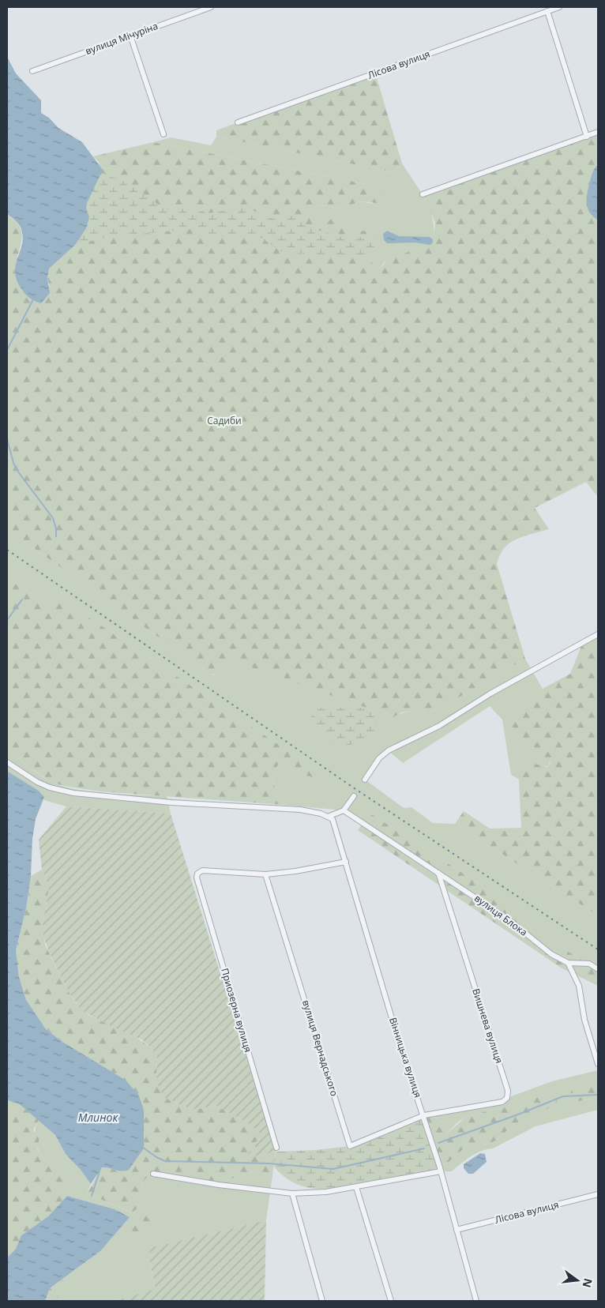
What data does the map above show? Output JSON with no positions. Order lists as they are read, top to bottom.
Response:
{
  "streets": {
    "street": [
      "вулиця Мічуріна",
      "Лісова вулиця",
      "вулиця Блока",
      "Приозерна вулиця",
      "Вишнева вулиця",
      "вулиця Вернадського",
      "Вінницька вулиця"
    ]
  },
  "crossings": [
    ["Лісова вулиця", "Вінницька вулиця"],
    ["вулиця Блока", "Вишнева вулиця"],
    ["Приозерна вулиця", "вулиця Вернадського"],
    ["Вишнева вулиця", "вулиця Вернадського"],
    ["Вишнева вулиця", "Вінницька вулиця"],
    ["вулиця Вернадського", "Вінницька вулиця"]
  ],
  "water": ["Млинок"],
  "parks": ["Садиби"],
  "north": "right"
}
